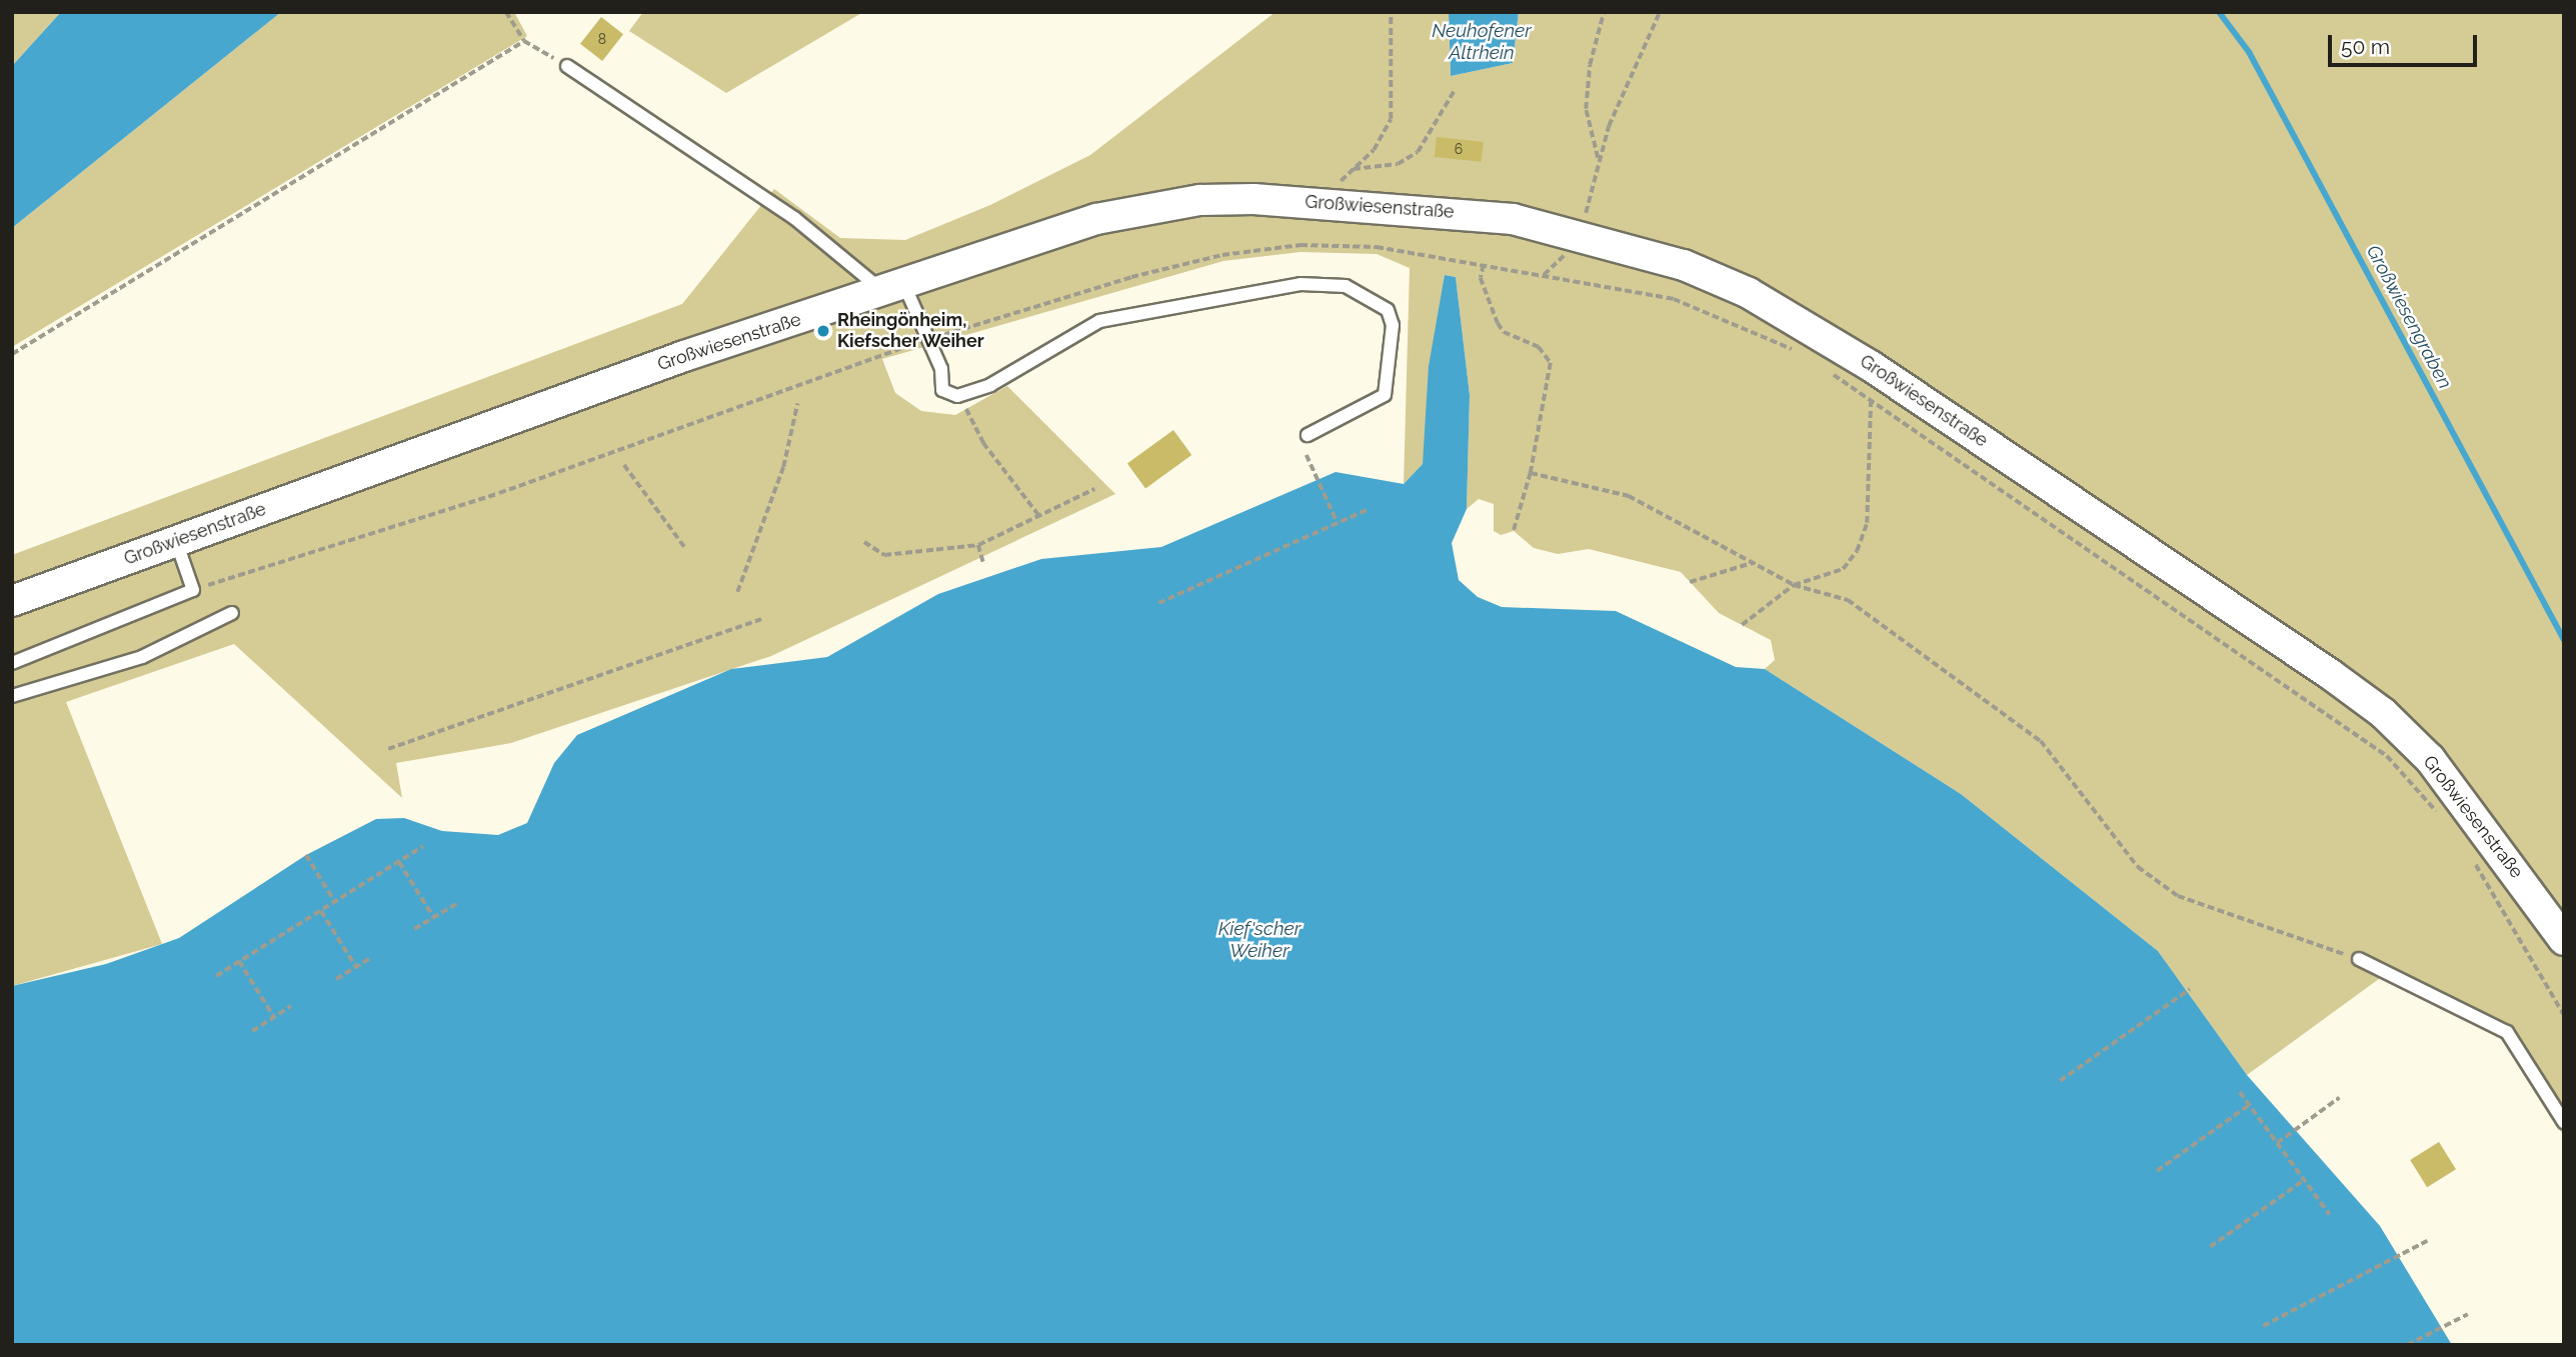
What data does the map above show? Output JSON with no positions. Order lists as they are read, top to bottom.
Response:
{
  "streets": {
    "street": ["Großwiesenstraße"]
  },
  "water": ["Neuhofener Altrhein", "Großwiesengraben", "Kief'scher Weiher"],
  "places": ["Rheingönheim, Kiefscher Weiher"],
  "house_numbers": ["8", "6"],
  "scale_bar": "50 m"
}
